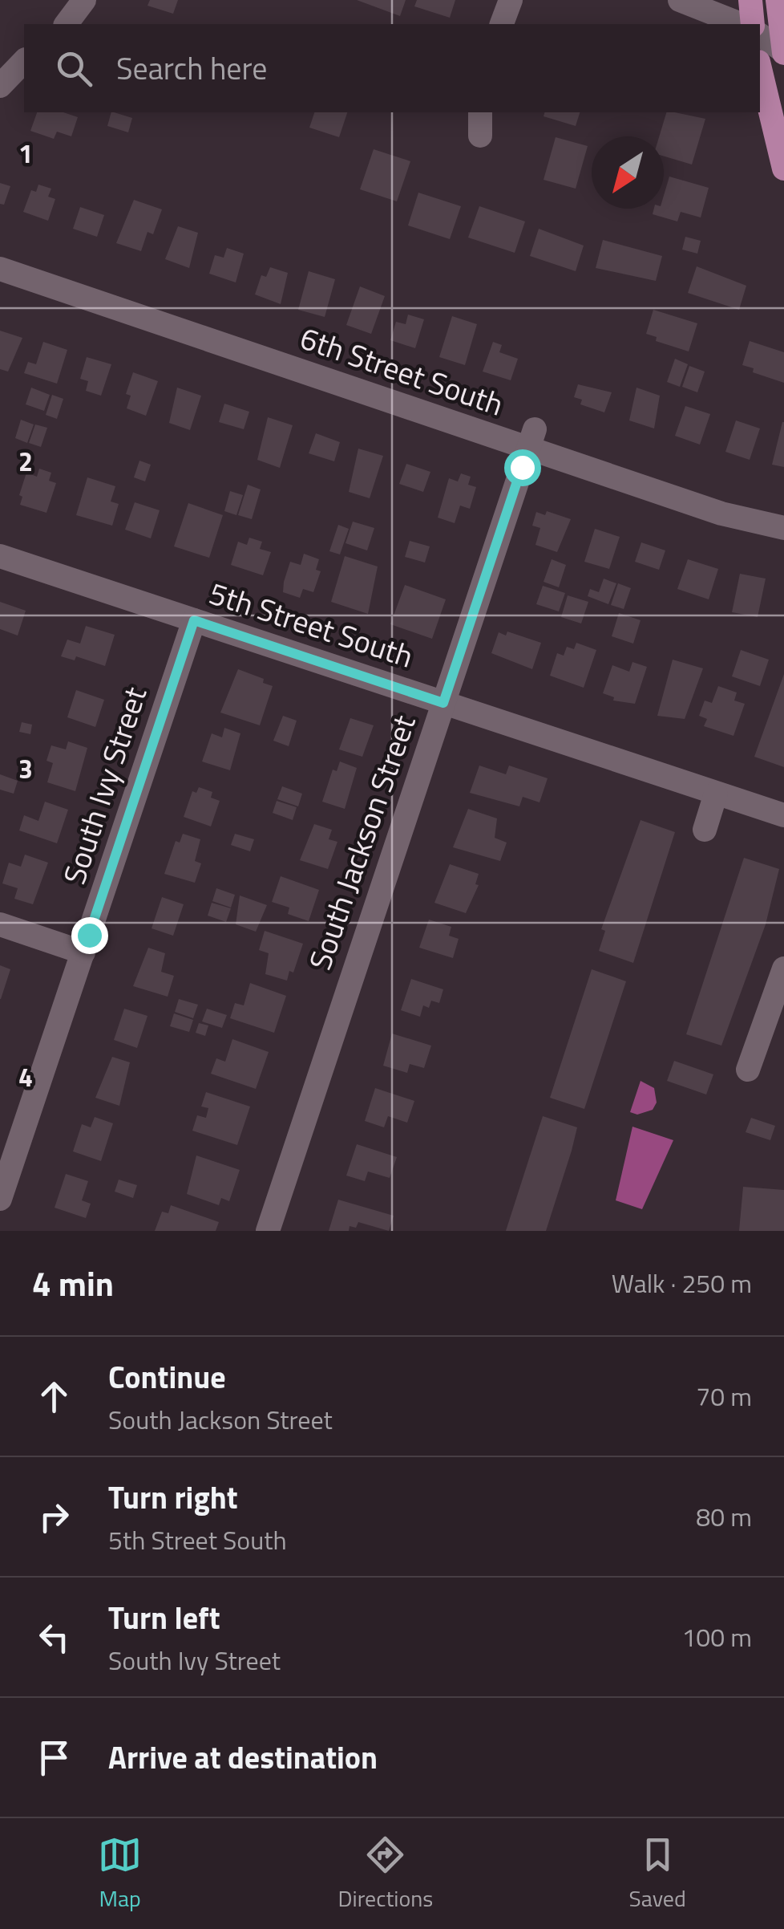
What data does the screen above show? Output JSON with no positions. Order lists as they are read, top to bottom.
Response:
{
  "streets": {
    "street": [
      "6th Street South",
      "5th Street South",
      "South Ivy Street",
      "South Jackson Street"
    ]
  },
  "crossings": [
    ["6th Street South", "South Jackson Street"],
    ["5th Street South", "South Ivy Street"],
    ["5th Street South", "South Jackson Street"]
  ],
  "north": "bottom left",
  "page": {
    "search": "Search here",
    "heading": ["4 min", "Walk · 250 m"],
    "list": [
      ["Continue", "South Jackson Street", "70 m"],
      ["Turn right", "5th Street South", "80 m"],
      ["Turn left", "South Ivy Street", "100 m"],
      "Arrive at destination"
    ],
    "nav": ["Map", "Directions", "Saved"]
  },
  "grid": {
    "rows": [
      "1",
      "2",
      "3",
      "4"
    ]
  }
}
